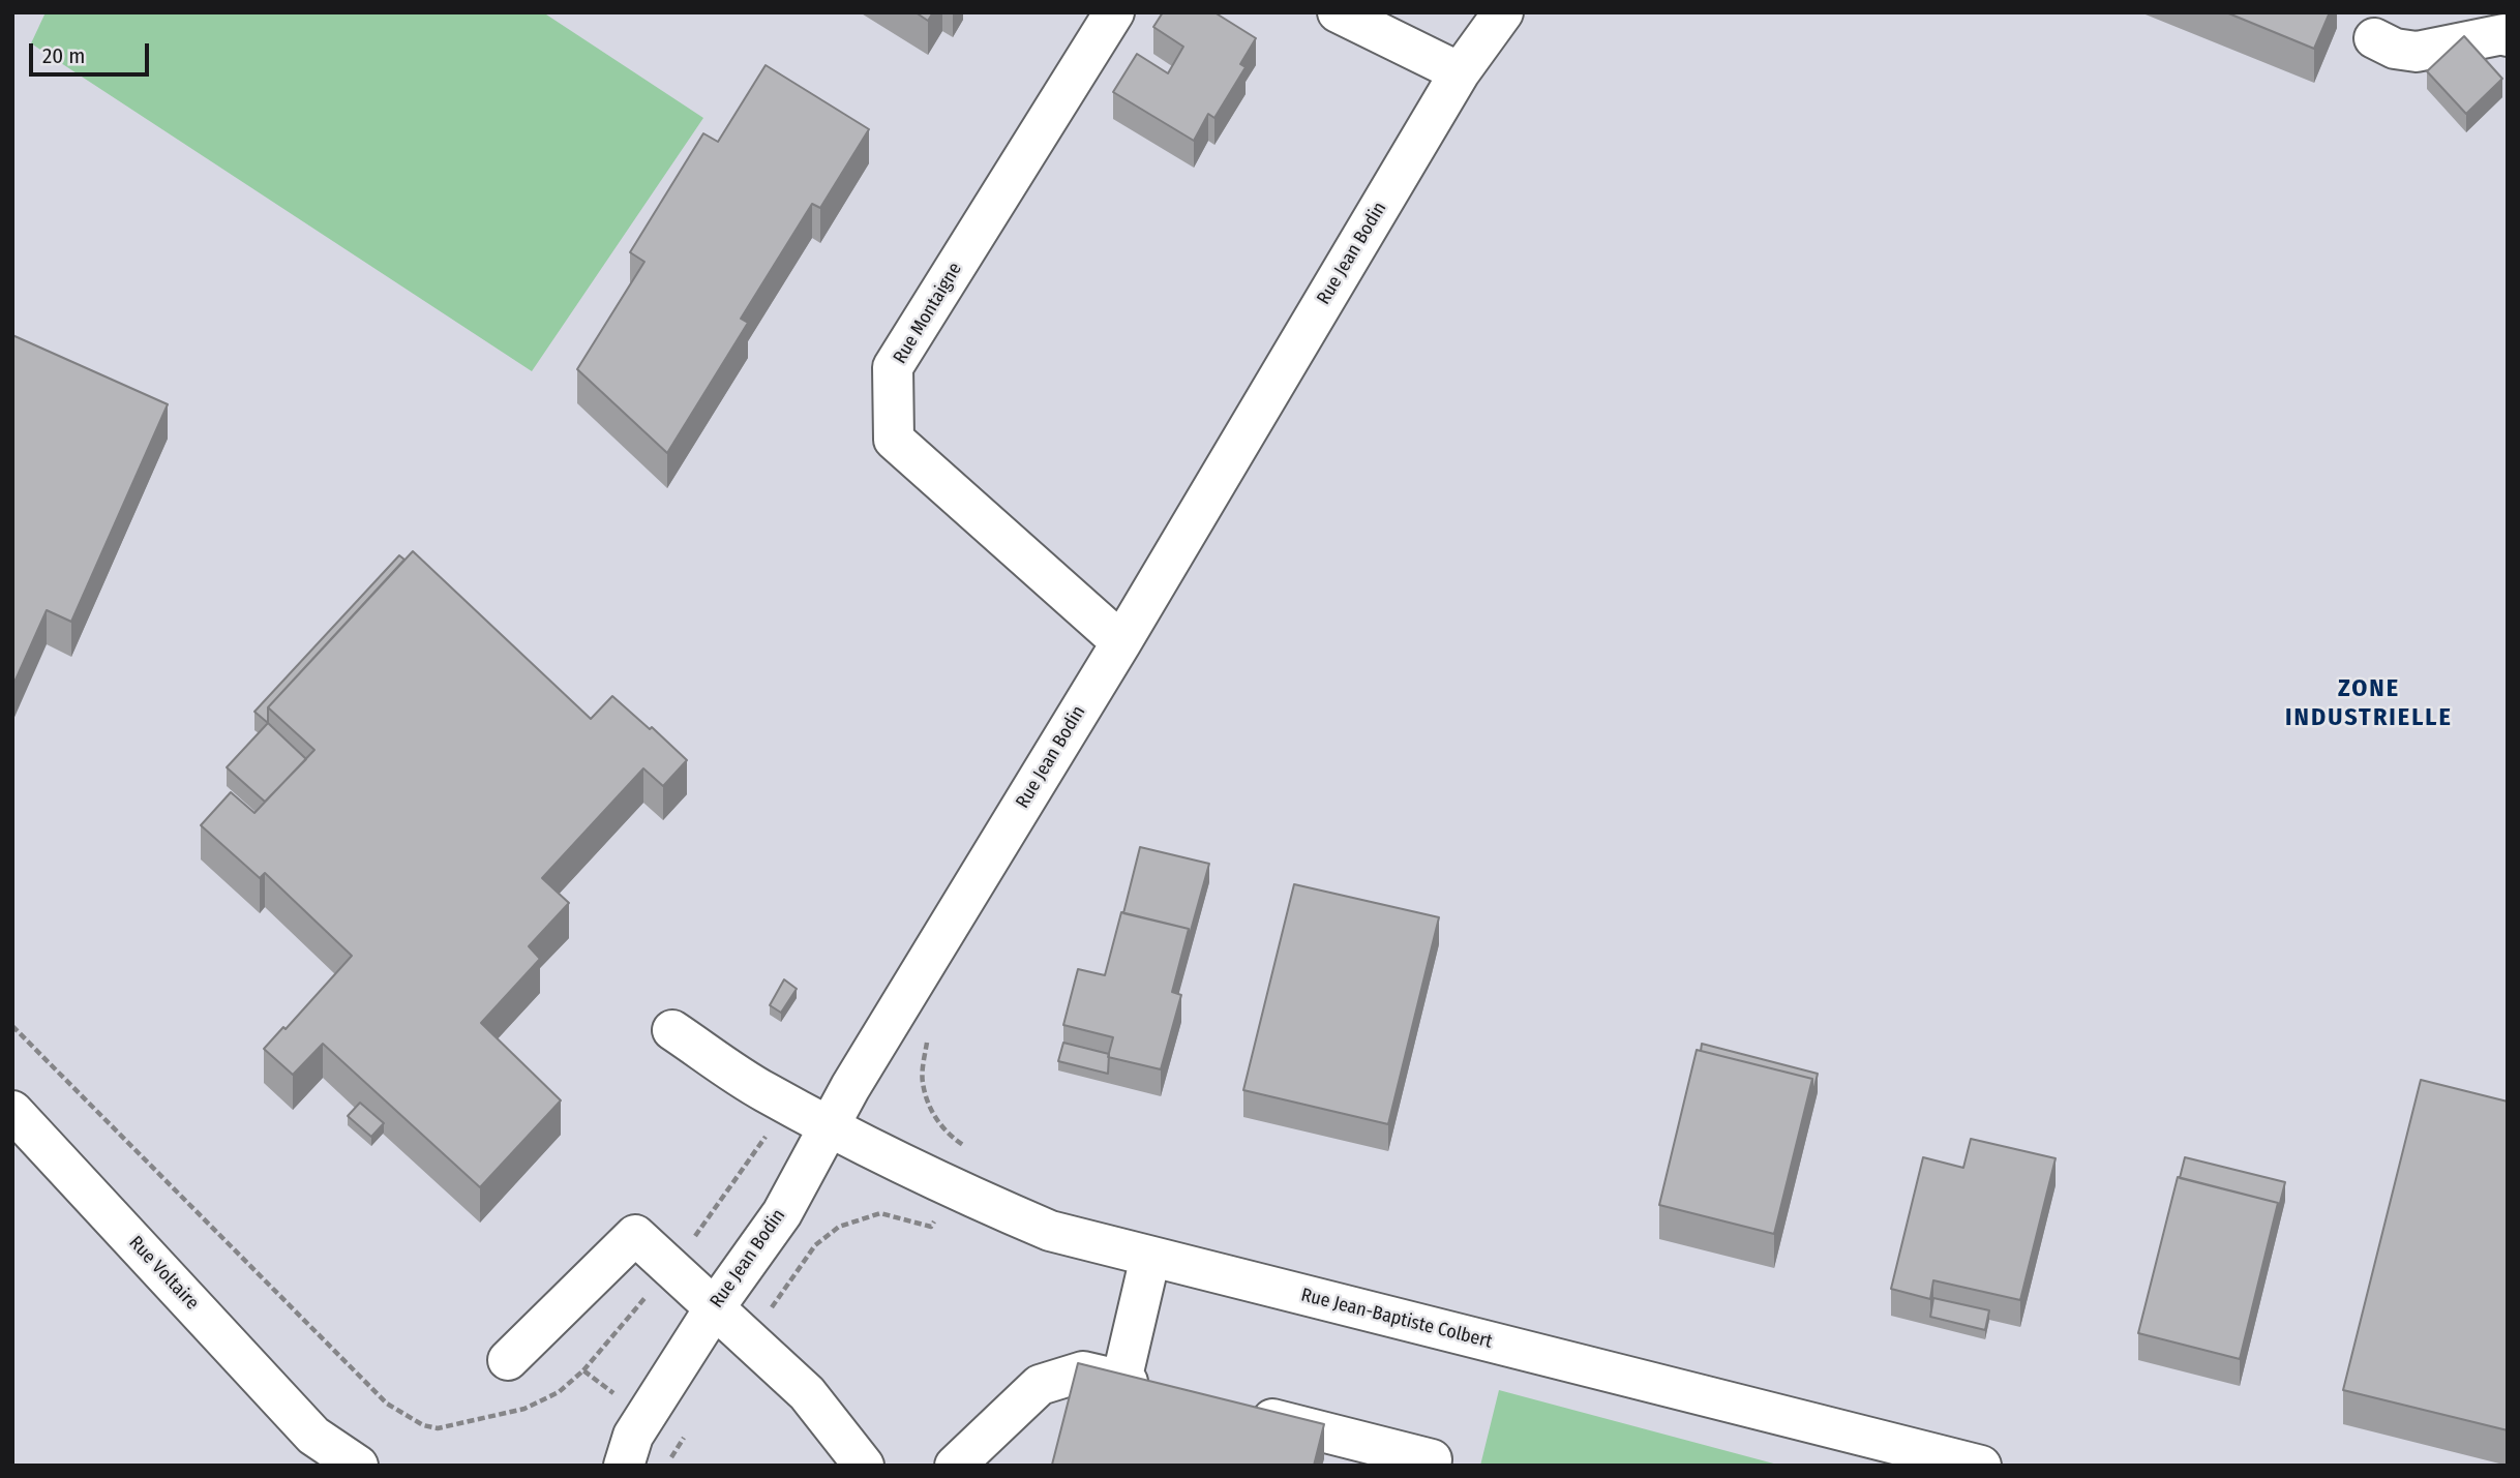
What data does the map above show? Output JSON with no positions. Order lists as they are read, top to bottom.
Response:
{
  "streets": {
    "street": [
      "Rue Jean Bodin",
      "Rue Montaigne",
      "Rue Voltaire",
      "Rue Jean-Baptiste Colbert"
    ]
  },
  "crossings": [
    ["Rue Jean Bodin", "Rue Montaigne"],
    ["Rue Jean Bodin", "Rue Jean-Baptiste Colbert"]
  ],
  "districts": ["ZONE INDUSTRIELLE"],
  "scale_bar": "20 m"
}
